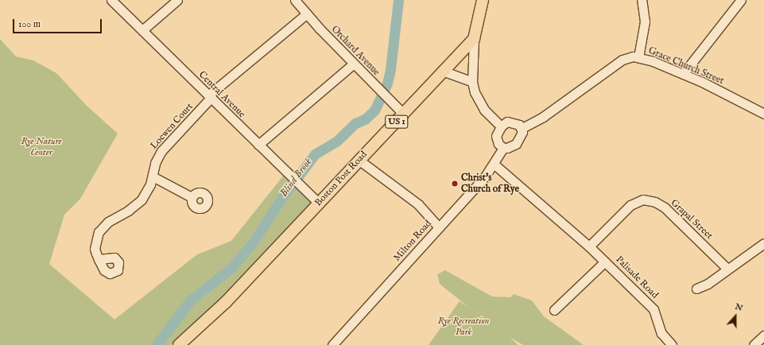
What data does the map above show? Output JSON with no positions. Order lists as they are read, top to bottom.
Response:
{
  "streets": {
    "main road": ["US 1", "Boston Post Road"],
    "street": [
      "Orchard Avenue",
      "Grace Church Street",
      "Central Avenue",
      "Loewen Court",
      "Grapal Street",
      "Milton Road",
      "Palisade Road"
    ]
  },
  "crossings": [
    ["Orchard Avenue", "Loewen Court"],
    ["Orchard Avenue", "Boston Post Road"],
    ["Grace Church Street", "Milton Road"],
    ["Central Avenue", "Loewen Court"],
    ["Central Avenue", "Boston Post Road"],
    ["Grapal Street", "Palisade Road"],
    ["Milton Road", "Palisade Road"]
  ],
  "water": ["Blind Brook"],
  "parks": ["Rye Nature Center", "Rye Recreation Park"],
  "places": ["Christ's Church of Rye"],
  "scale_bar": "100 m",
  "north": "top"
}
